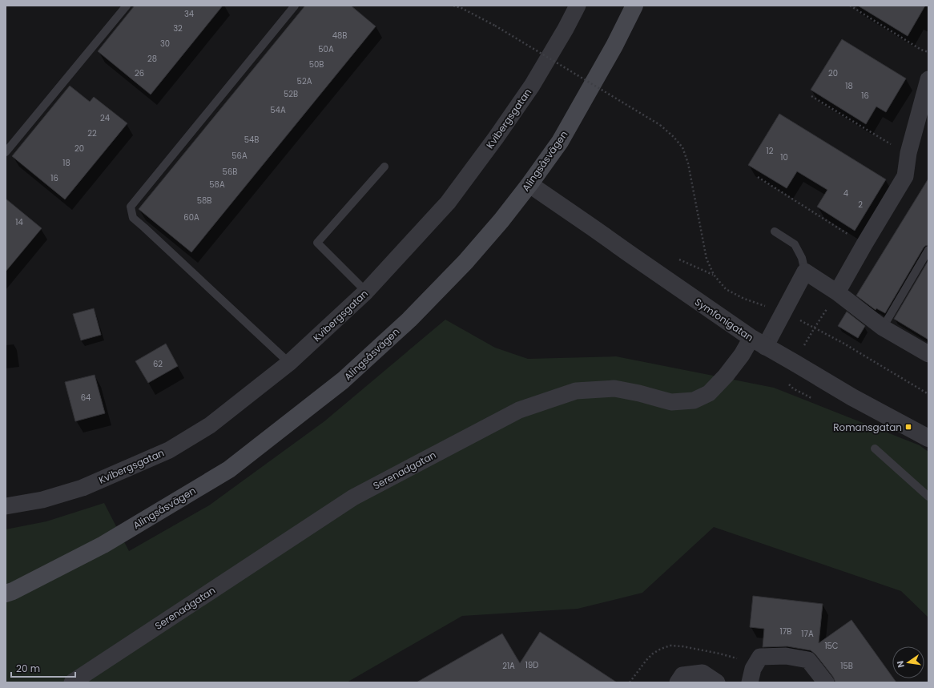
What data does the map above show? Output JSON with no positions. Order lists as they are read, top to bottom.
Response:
{
  "streets": {
    "main road": ["Alingsåsvägen"],
    "street": ["Kvibergsgatan", "Symfonigatan", "Serenadgatan"]
  },
  "crossings": [
    ["Alingsåsvägen", "Symfonigatan"],
    ["Symfonigatan", "Serenadgatan"]
  ],
  "places": {
    "transit": ["Romansgatan"]
  },
  "house_numbers": [
    "34",
    "32",
    "48B",
    "30",
    "50A",
    "28",
    "50B",
    "26",
    "20",
    "52A",
    "18",
    "52B",
    "16",
    "54A",
    "24",
    "22",
    "54B",
    "20",
    "12",
    "56A",
    "10",
    "18",
    "56B",
    "16",
    "58A",
    "4",
    "58B",
    "2",
    "60A",
    "14",
    "62",
    "64",
    "17B",
    "17A",
    "15C",
    "19D",
    "21A",
    "15B"
  ],
  "scale_bar": "20 m",
  "north": "left"
}
